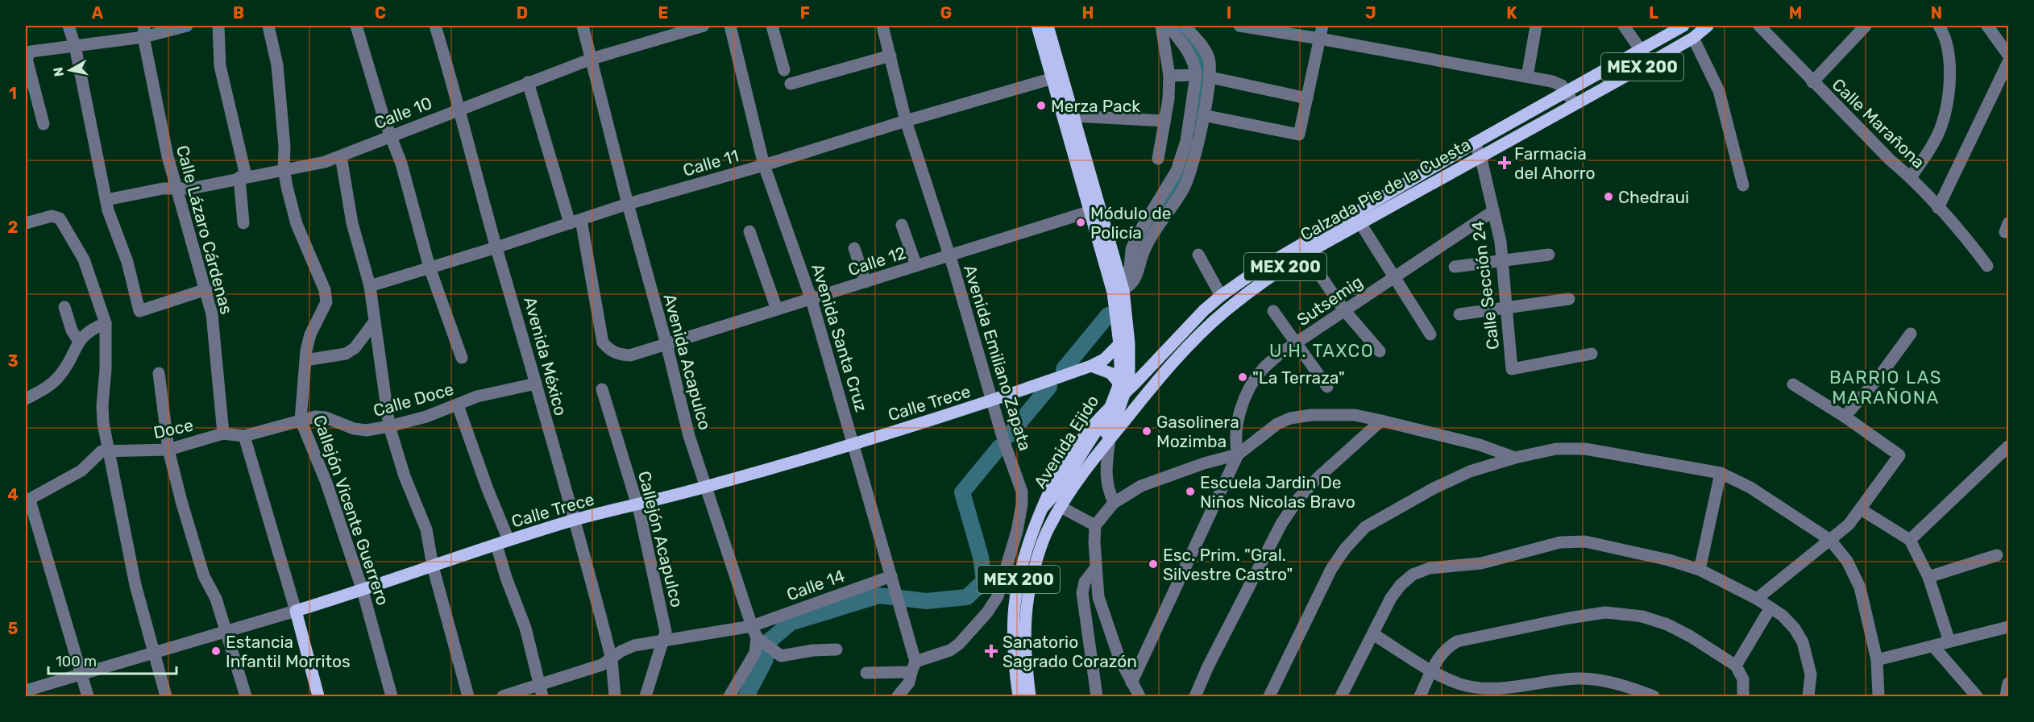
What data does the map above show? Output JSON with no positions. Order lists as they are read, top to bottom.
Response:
{
  "streets": {
    "main road": [
      "MEX 200",
      "Calzada Pie de la Cuesta",
      "Calle Trece",
      "Avenida Ejido"
    ],
    "street": [
      "Calle 10",
      "Calle Marañona",
      "Calle 11",
      "Calle Lázaro Cárdenas",
      "Calle 12",
      "Calle Sección 24",
      "Sutsemig",
      "Avenida Santa Cruz",
      "Avenida México",
      "Avenida Emiliano Zapata",
      "Avenida Acapulco",
      "Calle Doce",
      "Doce",
      "Callejón Vicente Guerrero",
      "Callejón Acapulco",
      "Calle 14"
    ]
  },
  "crossings": [
    ["Calle 10", "Calle Lázaro Cárdenas"],
    ["Calle 10", "Avenida México"],
    ["Calle 10", "Avenida Acapulco"],
    ["Calle 10", "Callejón Vicente Guerrero"],
    ["Calle 11", "Calle 12"],
    ["Calle 11", "Avenida Santa Cruz"],
    ["Calle 11", "Avenida México"],
    ["Calle 11", "Avenida Emiliano Zapata"],
    ["Calle 11", "Avenida Acapulco"],
    ["Calle 11", "Avenida Ejido"],
    ["Calzada Pie de la Cuesta", "Calle Sección 24"],
    ["Calzada Pie de la Cuesta", "Avenida Ejido"],
    ["Calle Lázaro Cárdenas", "Doce"],
    ["Calle 12", "Avenida Santa Cruz"],
    ["Calle 12", "Avenida Emiliano Zapata"],
    ["Calle 12", "Avenida Acapulco"],
    ["Calle 12", "Avenida Ejido"],
    ["Calle Sección 24", "Sutsemig"],
    ["Avenida Santa Cruz", "Avenida Emiliano Zapata"],
    ["Avenida Santa Cruz", "Calle Trece"],
    ["Avenida Santa Cruz", "Calle 14"],
    ["Avenida México", "Calle Doce"],
    ["Avenida México", "Calle Trece"],
    ["Avenida México", "Calle 14"],
    ["Avenida Emiliano Zapata", "Calle Trece"],
    ["Avenida Acapulco", "Calle Trece"],
    ["Avenida Acapulco", "Calle 14"],
    ["Calle Doce", "Doce"],
    ["Calle Doce", "Callejón Vicente Guerrero"],
    ["Calle Trece", "Avenida Ejido"],
    ["Calle Trece", "Callejón Vicente Guerrero"],
    ["Calle Trece", "Callejón Acapulco"],
    ["Callejón Acapulco", "Calle 14"]
  ],
  "districts": ["U.H. TAXCO", "BARRIO LAS MARAÑONA"],
  "places": {
    "other": [
      "Merza Pack",
      "Chedraui",
      "Módulo de Policía",
      "\"La Terraza\"",
      "Gasolinera Mozimba",
      "Escuela Jardin De Niños Nicolas Bravo",
      "Esc. Prim. \"Gral. Silvestre Castro\"",
      "Estancia Infantil Morritos"
    ],
    "health": ["Farmacia del Ahorro", "Sanatorio Sagrado Corazón"]
  },
  "scale_bar": "100 m",
  "north": "left",
  "grid": {
    "columns": [
      "A",
      "B",
      "C",
      "D",
      "E",
      "F",
      "G",
      "H",
      "I",
      "J",
      "K",
      "L",
      "M",
      "N"
    ],
    "rows": [
      "1",
      "2",
      "3",
      "4",
      "5"
    ]
  }
}
